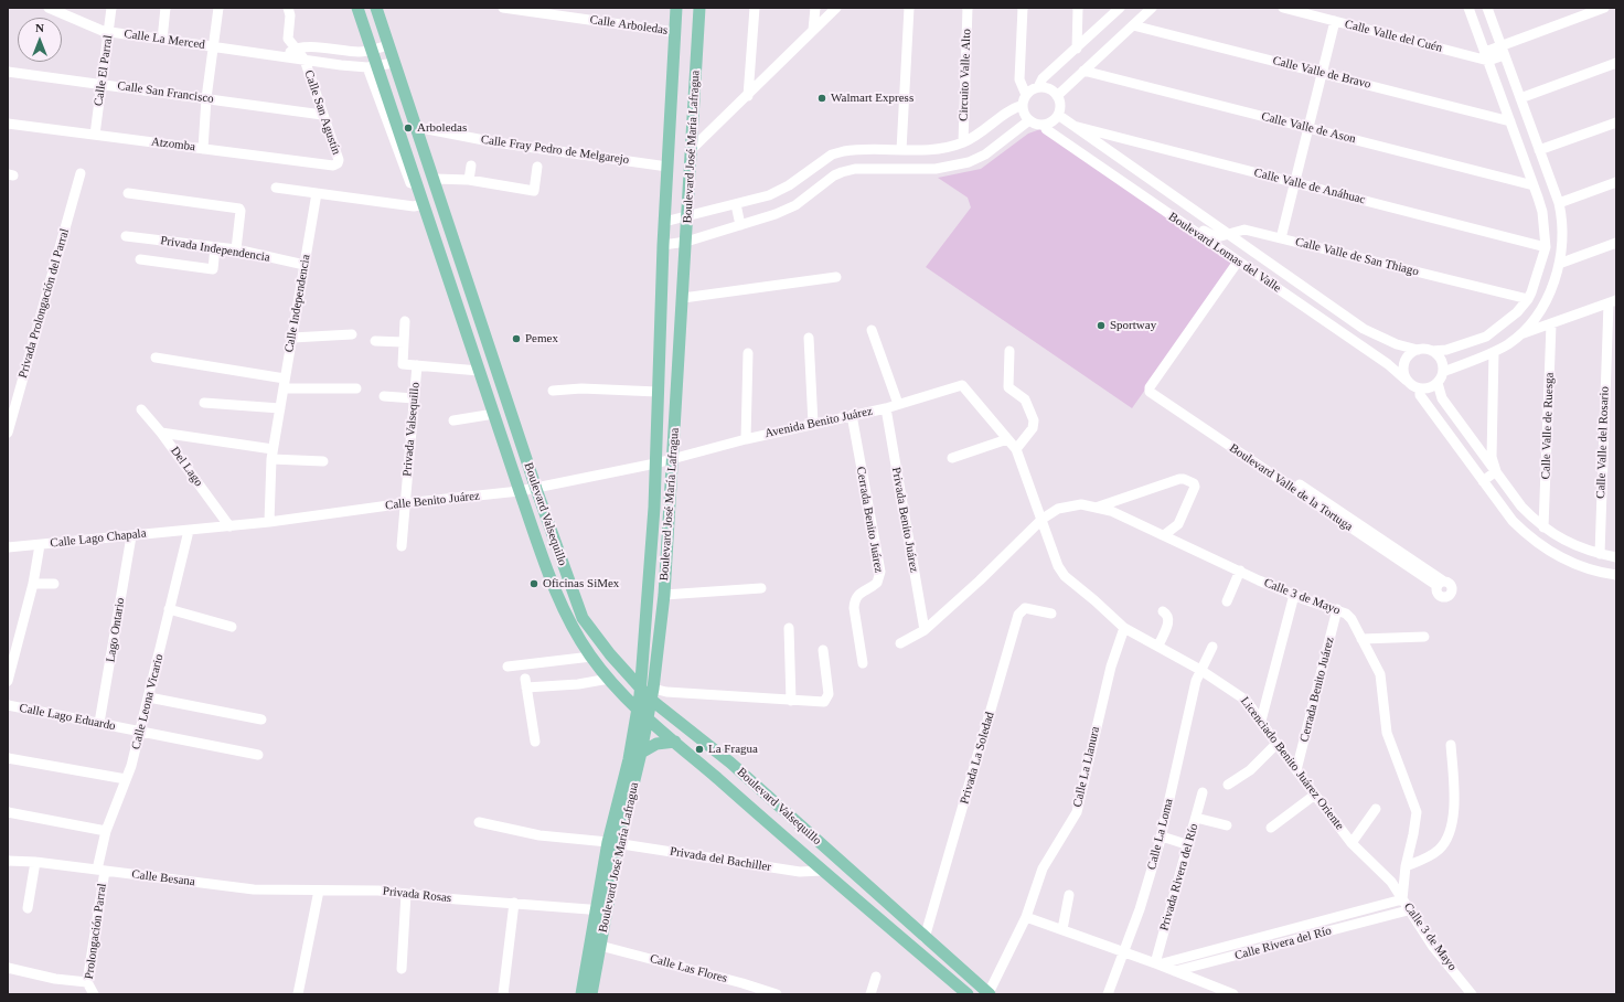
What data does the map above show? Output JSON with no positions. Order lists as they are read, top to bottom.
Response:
{
  "streets": {
    "main road": ["Boulevard José María Lafragua", "Boulevard Valsequillo"],
    "street": [
      "Calle Arboledas",
      "Calle Valle del Cuén",
      "Calle La Merced",
      "Calle El Parral",
      "Calle Valle de Bravo",
      "Circuito Valle Alto",
      "Calle San Francisco",
      "Calle San Agustín",
      "Calle Valle de Ason",
      "Atzomba",
      "Calle Fray Pedro de Melgarejo",
      "Calle Valle de Anáhuac",
      "Privada Independencia",
      "Boulevard Lomas del Valle",
      "Calle Valle de San Thiago",
      "Privada Prolongación del Parral",
      "Calle Independencia",
      "Avenida Benito Juárez",
      "Calle Valle de Ruesga",
      "Privada Valsequillo",
      "Calle Valle del Rosario",
      "Del Lago",
      "Boulevard Valle de la Tortuga",
      "Calle Benito Juárez",
      "Cerrada Benito Juárez",
      "Privada Benito Juárez",
      "Calle Lago Chapala",
      "Calle 3 de Mayo",
      "Lago Ontario",
      "Calle Leona Vicario",
      "Calle Lago Eduardo",
      "Privada La Soledad",
      "Licenciado Benito Juárez Oriente",
      "Calle La Llanura",
      "Calle La Loma",
      "Privada del Bachiller",
      "Privada Rivera del Río",
      "Calle Besana",
      "Privada Rosas",
      "Prolongación Parral",
      "Calle Rivera del Río",
      "Calle Las Flores"
    ]
  },
  "crossings": [
    ["Calle Arboledas", "Boulevard José María Lafragua"],
    ["Calle La Merced", "Calle El Parral"],
    ["Calle La Merced", "Calle San Agustín"],
    ["Calle La Merced", "Boulevard Valsequillo"],
    ["Calle El Parral", "Calle San Francisco"],
    ["Calle El Parral", "Atzomba"],
    ["Calle San Francisco", "Calle San Agustín"],
    ["Calle San Agustín", "Atzomba"],
    ["Boulevard José María Lafragua", "Calle Fray Pedro de Melgarejo"],
    ["Boulevard José María Lafragua", "Avenida Benito Juárez"],
    ["Boulevard José María Lafragua", "Calle Benito Juárez"],
    ["Boulevard José María Lafragua", "Boulevard Valsequillo"],
    ["Boulevard José María Lafragua", "Privada del Bachiller"],
    ["Boulevard José María Lafragua", "Privada Rosas"],
    ["Boulevard José María Lafragua", "Calle Las Flores"],
    ["Calle Fray Pedro de Melgarejo", "Boulevard Valsequillo"],
    ["Calle Valle de Anáhuac", "Boulevard Lomas del Valle"],
    ["Privada Independencia", "Calle Independencia"],
    ["Boulevard Lomas del Valle", "Calle Valle de San Thiago"],
    ["Boulevard Lomas del Valle", "Boulevard Valle de la Tortuga"],
    ["Calle Independencia", "Calle Benito Juárez"],
    ["Avenida Benito Juárez", "Calle Benito Juárez"],
    ["Avenida Benito Juárez", "Cerrada Benito Juárez"],
    ["Avenida Benito Juárez", "Privada Benito Juárez"],
    ["Avenida Benito Juárez", "Licenciado Benito Juárez Oriente"],
    ["Privada Valsequillo", "Calle Benito Juárez"],
    ["Privada Valsequillo", "Boulevard Valsequillo"],
    ["Del Lago", "Calle Benito Juárez"],
    ["Calle Benito Juárez", "Boulevard Valsequillo"],
    ["Calle Benito Juárez", "Calle Lago Chapala"],
    ["Calle Benito Juárez", "Calle Leona Vicario"],
    ["Boulevard Valsequillo", "Privada La Soledad"],
    ["Boulevard Valsequillo", "Calle La Llanura"],
    ["Boulevard Valsequillo", "Privada del Bachiller"],
    ["Cerrada Benito Juárez", "Calle 3 de Mayo"],
    ["Cerrada Benito Juárez", "Licenciado Benito Juárez Oriente"],
    ["Privada Benito Juárez", "Calle 3 de Mayo"],
    ["Calle Lago Chapala", "Lago Ontario"],
    ["Calle Lago Chapala", "Calle Leona Vicario"],
    ["Calle 3 de Mayo", "Licenciado Benito Juárez Oriente"],
    ["Calle 3 de Mayo", "Calle Rivera del Río"],
    ["Lago Ontario", "Calle Lago Eduardo"],
    ["Calle Leona Vicario", "Calle Lago Eduardo"],
    ["Calle Leona Vicario", "Calle Besana"],
    ["Calle Leona Vicario", "Prolongación Parral"],
    ["Licenciado Benito Juárez Oriente", "Calle La Llanura"],
    ["Licenciado Benito Juárez Oriente", "Calle La Loma"],
    ["Licenciado Benito Juárez Oriente", "Calle Rivera del Río"],
    ["Privada Rivera del Río", "Calle Rivera del Río"],
    ["Calle Besana", "Privada Rosas"],
    ["Calle Besana", "Prolongación Parral"]
  ],
  "places": [
    "Walmart Express",
    "Arboledas",
    "Sportway",
    "Pemex",
    "Oficinas SiMex",
    "La Fragua"
  ],
  "north": "top"
}
